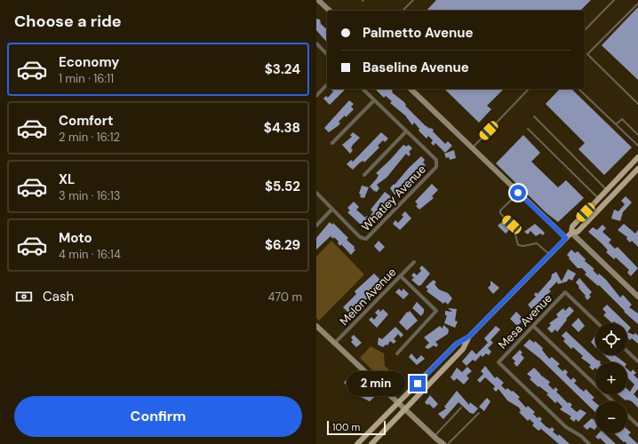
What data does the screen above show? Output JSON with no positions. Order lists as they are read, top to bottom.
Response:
{
  "streets": {
    "street": ["Whatley Avenue", "Melon Avenue", "Mesa Avenue"]
  },
  "scale_bar": "100 m",
  "page": {
    "heading": "Choose a ride",
    "banner": ["Palmetto Avenue", "Baseline Avenue"],
    "list": [
      {
        "name": "Economy",
        "note": "1 min · 16:11",
        "value": "$3.24"
      },
      {
        "name": "Comfort",
        "note": "2 min · 16:12",
        "value": "$4.38"
      },
      {
        "name": "XL",
        "note": "3 min · 16:13",
        "value": "$5.52"
      },
      {
        "name": "Moto",
        "note": "4 min · 16:14",
        "value": "$6.29"
      }
    ],
    "pay": ["Cash", "470 m"],
    "map_buttons": ["+", "−"],
    "bubble": "2 min",
    "buttons": "Confirm",
    "scale": "100 m"
  }
}
